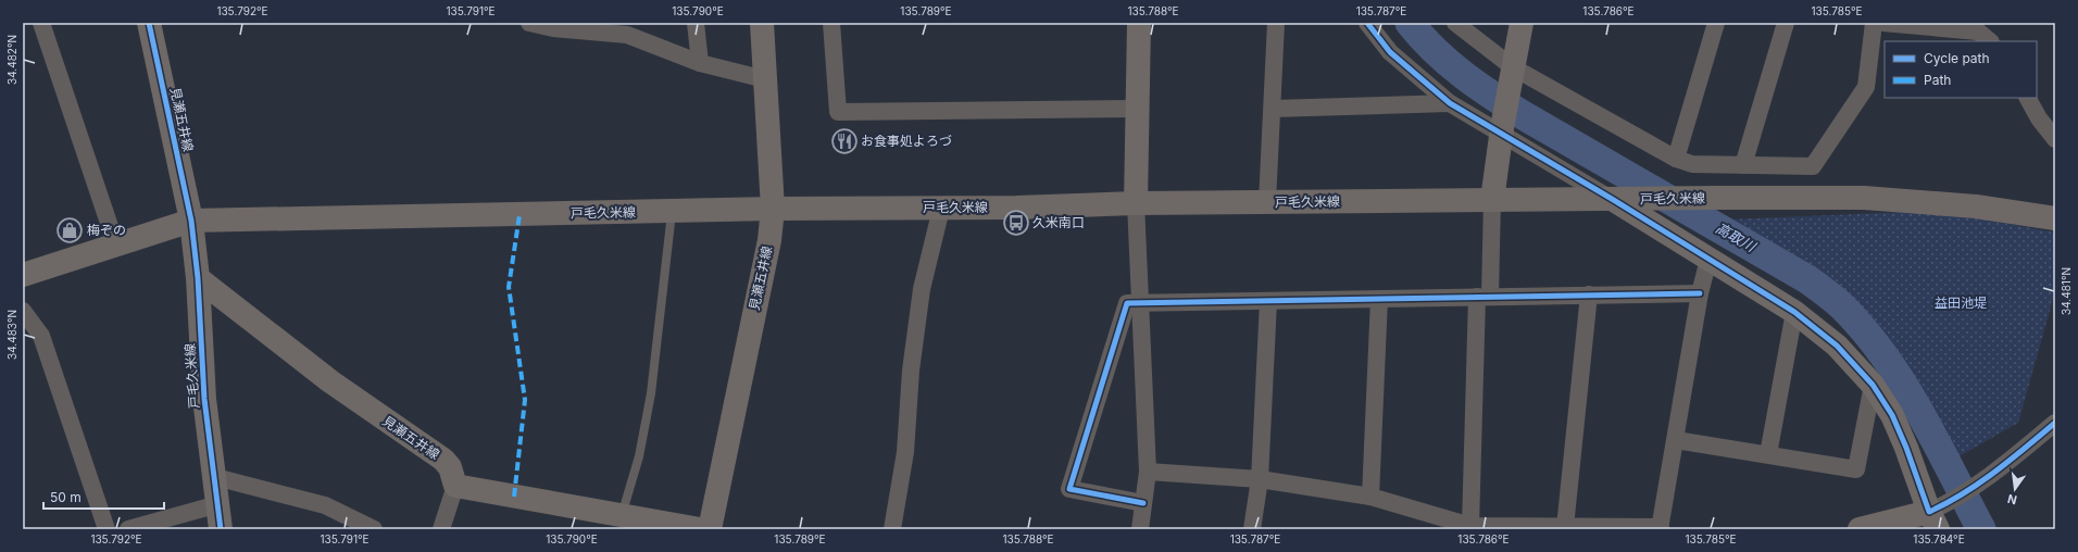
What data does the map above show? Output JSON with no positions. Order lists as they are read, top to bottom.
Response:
{
  "streets": {
    "main road": ["見瀬五井線", "戸毛久米線"]
  },
  "crossings": [
    ["見瀬五井線", "戸毛久米線"]
  ],
  "water": ["高取川"],
  "parks": ["益田池堤"],
  "places": {
    "restaurant": ["お食事処よろづ"],
    "bus stop": ["久米南口"],
    "shop": ["梅ぞの"]
  },
  "legend": ["Cycle path", "Path"],
  "scale_bar": "50 m",
  "north": "bottom",
  "coordinates": [
    "135.792°E",
    "135.791°E",
    "135.790°E",
    "135.789°E",
    "135.788°E",
    "135.787°E",
    "135.786°E",
    "135.785°E",
    "34.482°N",
    "34.481°N",
    "34.483°N",
    "135.784°E"
  ]
}
